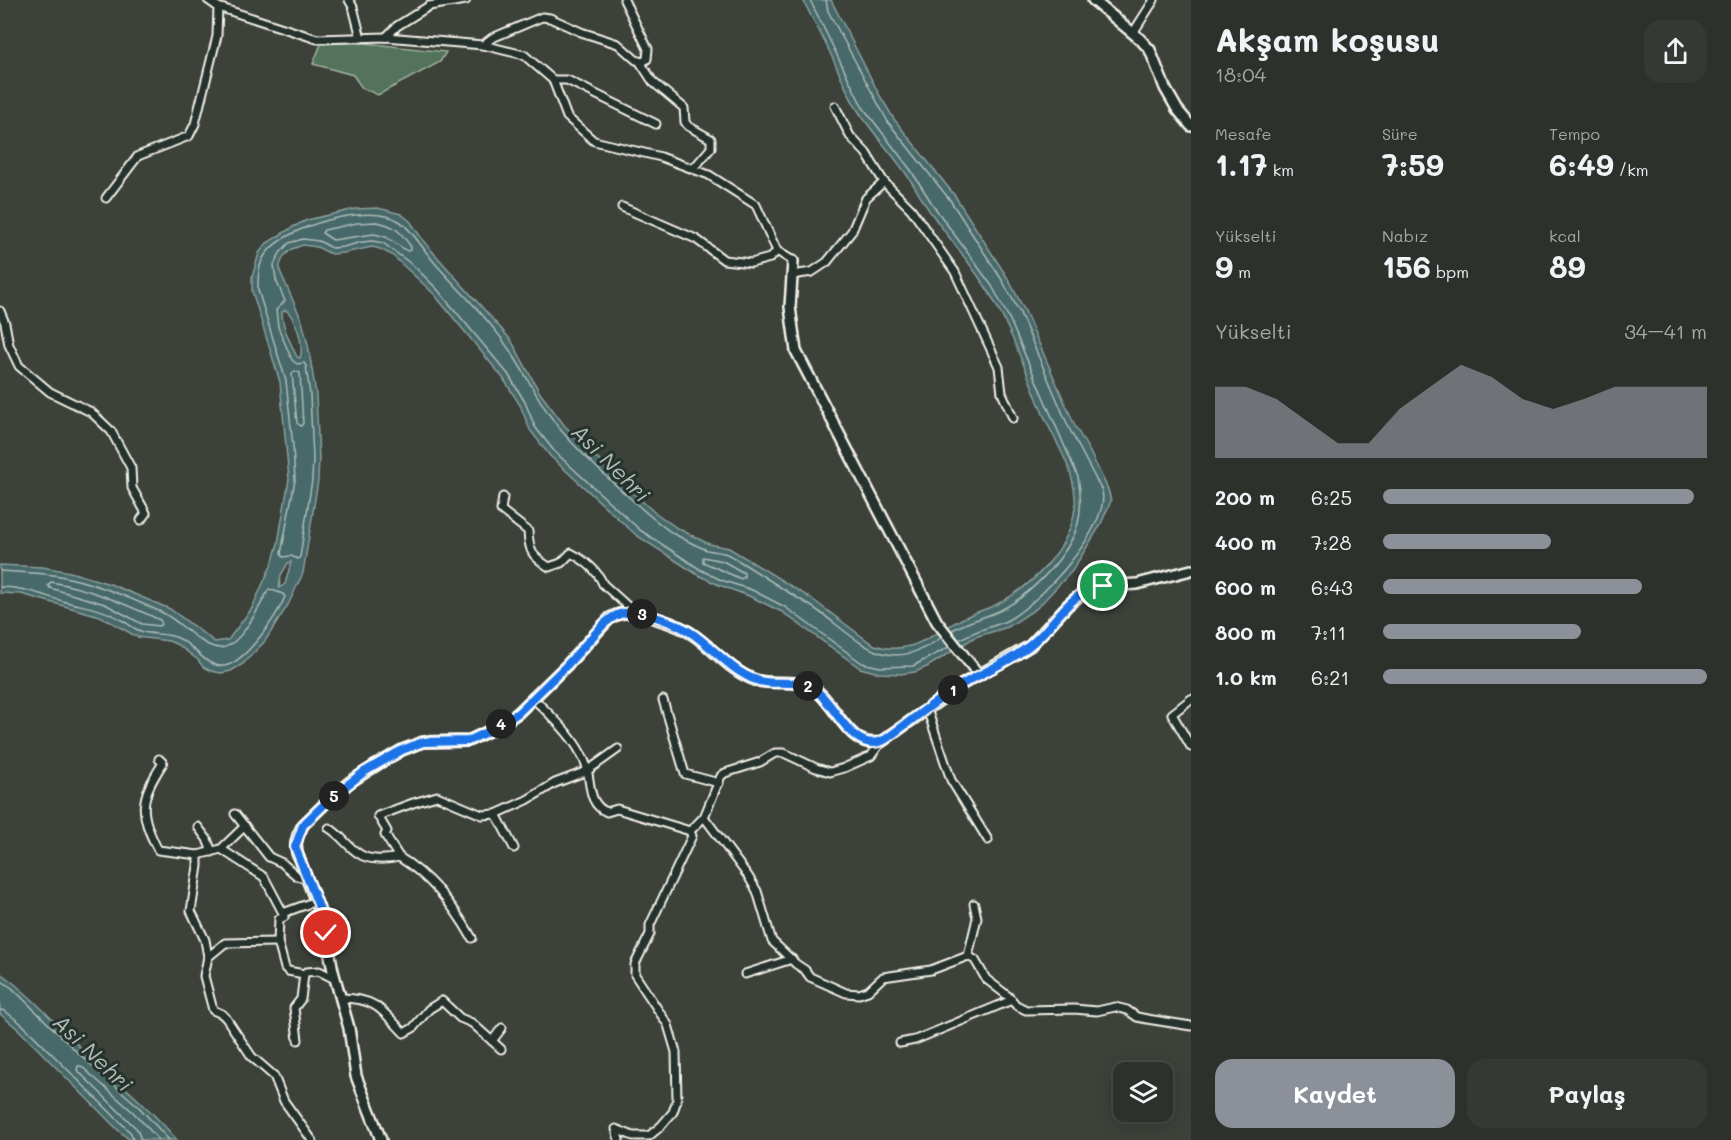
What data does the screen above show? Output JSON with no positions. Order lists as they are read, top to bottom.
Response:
{
  "water": ["Asi Nehri"],
  "page": {
    "heading": ["Akşam koşusu", "18:04"],
    "stats": [
      ["Mesafe", "1.17 km"],
      ["Süre", "7:59"],
      ["Tempo", "6:49 /km"],
      ["Yükselti", "9 m"],
      ["Nabız", "156 bpm"],
      ["kcal", "89"]
    ],
    "chart": ["Yükselti", "34–41 m"],
    "list": [
      {
        "name": "200 m",
        "note": "6:25"
      },
      {
        "name": "400 m",
        "note": "7:28"
      },
      {
        "name": "600 m",
        "note": "6:43"
      },
      {
        "name": "800 m",
        "note": "7:11"
      },
      {
        "name": "1.0 km",
        "note": "6:21"
      }
    ],
    "pins": [
      "3",
      "2",
      "1",
      "4",
      "5"
    ],
    "buttons": ["Kaydet", "Paylaş"]
  }
}
